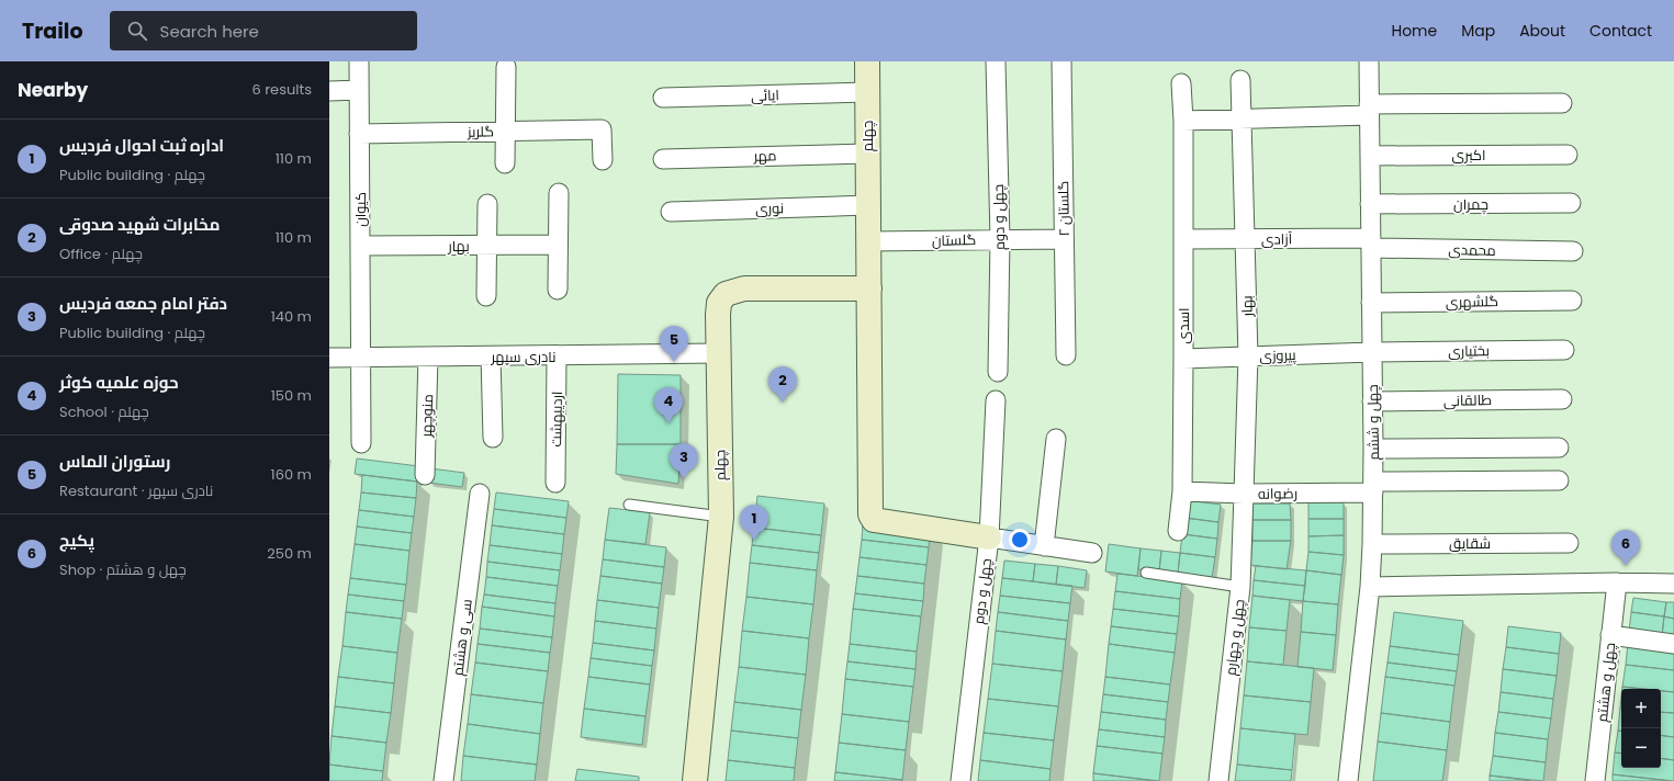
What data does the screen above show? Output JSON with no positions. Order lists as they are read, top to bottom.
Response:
{
  "streets": {
    "street": [
      "ایائی",
      "گلریز",
      "چهلم",
      "اکبری",
      "مهر",
      "چمران",
      "نوری",
      "گلستان ۲",
      "کیوان",
      "چهل و دوم",
      "آزادی",
      "گلستان",
      "بهار",
      "محمدی",
      "گلشهری",
      "اسدی",
      "بختیاری",
      "پیروزی",
      "نادری سپهر",
      "طالقانی",
      "منوچهر",
      "اردیبهشت",
      "چهل و ششم",
      "رضوانه",
      "شقایق",
      "سی و هشتم",
      "چهل و چهارم",
      "چهل و هشتم"
    ]
  },
  "crossings": [
    ["ایائی", "چهلم"],
    ["گلریز", "کیوان"],
    ["چهلم", "مهر"],
    ["چهلم", "نوری"],
    ["چهلم", "چهل و دوم"],
    ["چهلم", "گلستان"],
    ["چهلم", "نادری سپهر"],
    ["اکبری", "چهل و ششم"],
    ["چمران", "چهل و ششم"],
    ["گلستان ۲", "گلستان"],
    ["کیوان", "بهار"],
    ["کیوان", "نادری سپهر"],
    ["چهل و دوم", "گلستان"],
    ["آزادی", "بهار"],
    ["آزادی", "محمدی"],
    ["آزادی", "اسدی"],
    ["آزادی", "چهل و ششم"],
    ["بهار", "پیروزی"],
    ["بهار", "رضوانه"],
    ["بهار", "چهل و چهارم"],
    ["محمدی", "چهل و ششم"],
    ["گلشهری", "چهل و ششم"],
    ["اسدی", "پیروزی"],
    ["اسدی", "رضوانه"],
    ["بختیاری", "پیروزی"],
    ["بختیاری", "چهل و ششم"],
    ["پیروزی", "چهل و ششم"],
    ["نادری سپهر", "منوچهر"],
    ["نادری سپهر", "اردیبهشت"],
    ["طالقانی", "چهل و ششم"],
    ["چهل و ششم", "رضوانه"],
    ["چهل و ششم", "شقایق"],
    ["رضوانه", "چهل و چهارم"]
  ],
  "page": {
    "header": "Trailo",
    "search": "Search here",
    "nav": [
      "Home",
      "Map",
      "About",
      "Contact"
    ],
    "heading": ["Nearby", "6 results"],
    "list": [
      {
        "mark": "1",
        "name": "اداره ثبت احوال فردیس",
        "note": "Public building · چهلم",
        "value": "110 m"
      },
      {
        "mark": "2",
        "name": "مخابرات شهید صدوقی",
        "note": "Office · چهلم",
        "value": "110 m"
      },
      {
        "mark": "3",
        "name": "دفتر امام جمعه فردیس",
        "note": "Public building · چهلم",
        "value": "140 m"
      },
      {
        "mark": "4",
        "name": "حوزه علمیه کوثر",
        "note": "School · چهلم",
        "value": "150 m"
      },
      {
        "mark": "5",
        "name": "رستوران الماس",
        "note": "Restaurant · نادری سپهر",
        "value": "160 m"
      },
      {
        "mark": "6",
        "name": "پکیج",
        "note": "Shop · چهل و هشتم",
        "value": "250 m"
      }
    ],
    "pins": [
      "5",
      "2",
      "4",
      "3",
      "1",
      "6"
    ],
    "map_buttons": ["+", "−"]
  }
}
